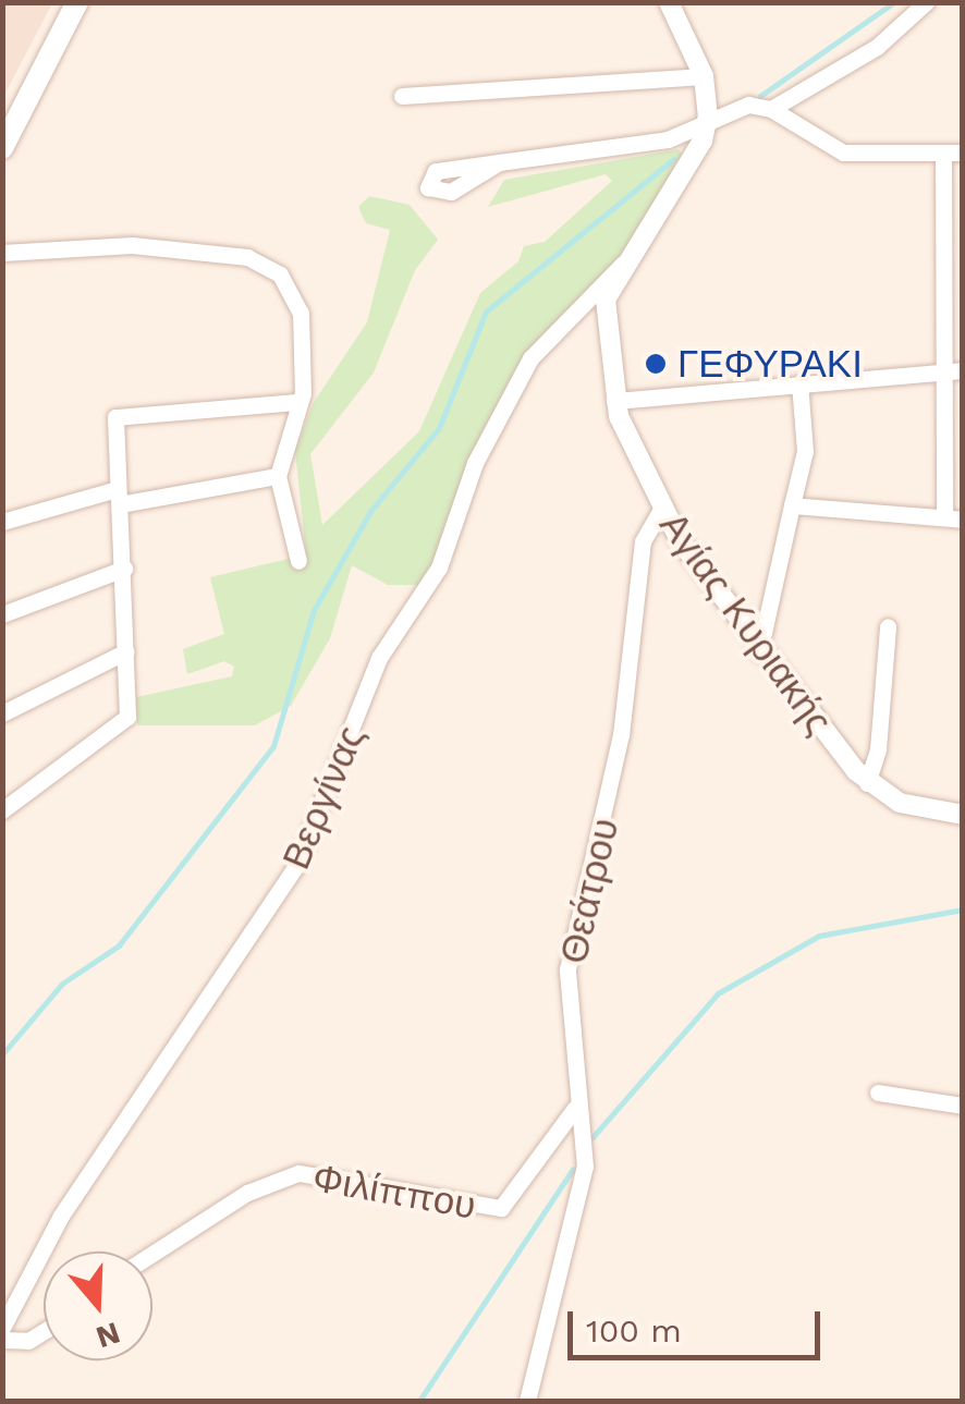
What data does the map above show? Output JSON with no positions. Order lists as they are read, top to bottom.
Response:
{
  "streets": {
    "street": [
      "Αγίας Κυριακής",
      "Βεργίνας",
      "Θεάτρου",
      "Φιλίππου"
    ]
  },
  "crossings": [
    ["Αγίας Κυριακής", "Βεργίνας"],
    ["Αγίας Κυριακής", "Θεάτρου"],
    ["Θεάτρου", "Φιλίππου"]
  ],
  "places": ["ΓΕΦΥΡΑΚΙ"],
  "scale_bar": "100 m",
  "north": "bottom"
}
